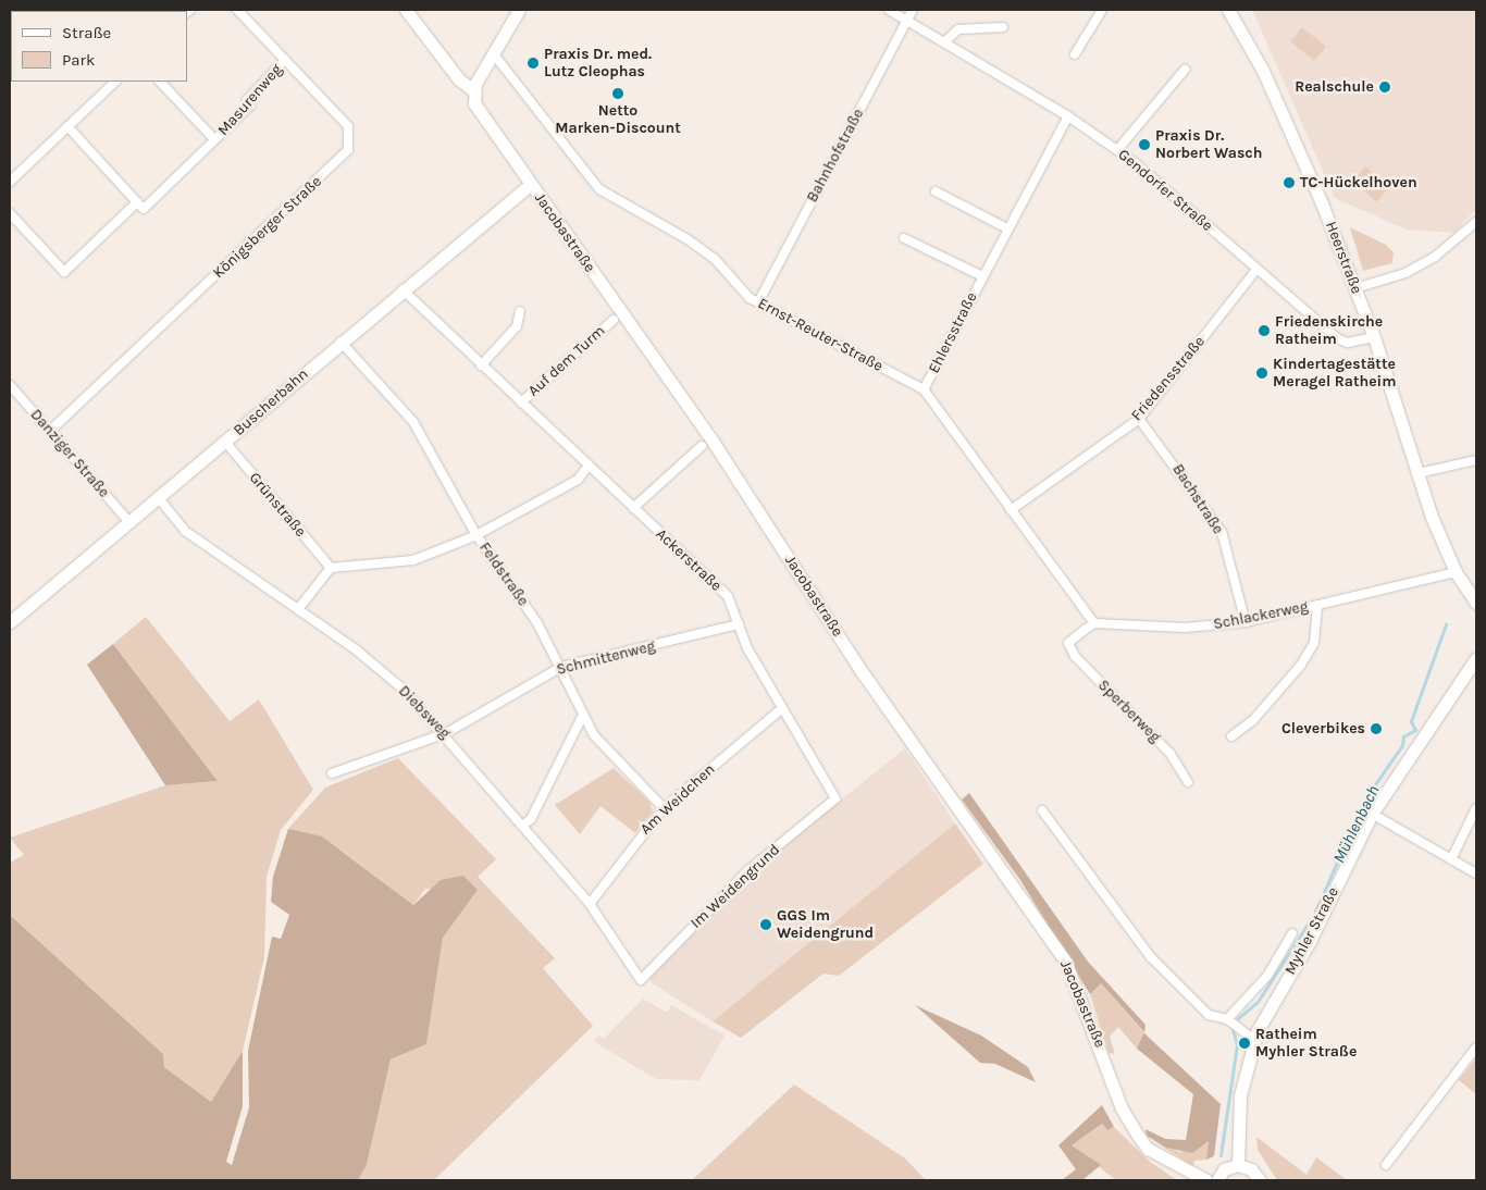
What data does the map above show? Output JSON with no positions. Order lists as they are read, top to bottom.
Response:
{
  "streets": {
    "main road": [
      "Jacobastraße",
      "Heerstraße",
      "Buscherbahn",
      "Myhler Straße"
    ],
    "street": [
      "Masurenweg",
      "Bahnhofstraße",
      "Gendorfer Straße",
      "Königsberger Straße",
      "Ehlersstraße",
      "Ernst-Reuter-Straße",
      "Auf dem Turm",
      "Friedensstraße",
      "Danziger Straße",
      "Bachstraße",
      "Grünstraße",
      "Ackerstraße",
      "Feldstraße",
      "Schlackerweg",
      "Schmittenweg",
      "Sperberweg",
      "Diebsweg",
      "Am Weidchen",
      "Im Weidengrund"
    ]
  },
  "crossings": [
    ["Masurenweg", "Königsberger Straße"],
    ["Bahnhofstraße", "Gendorfer Straße"],
    ["Bahnhofstraße", "Ernst-Reuter-Straße"],
    ["Gendorfer Straße", "Heerstraße"],
    ["Gendorfer Straße", "Ehlersstraße"],
    ["Gendorfer Straße", "Friedensstraße"],
    ["Königsberger Straße", "Danziger Straße"],
    ["Jacobastraße", "Buscherbahn"],
    ["Heerstraße", "Schlackerweg"],
    ["Ehlersstraße", "Ernst-Reuter-Straße"],
    ["Ernst-Reuter-Straße", "Friedensstraße"],
    ["Ernst-Reuter-Straße", "Schlackerweg"],
    ["Ernst-Reuter-Straße", "Sperberweg"],
    ["Auf dem Turm", "Ackerstraße"],
    ["Friedensstraße", "Bachstraße"],
    ["Buscherbahn", "Danziger Straße"],
    ["Buscherbahn", "Grünstraße"],
    ["Buscherbahn", "Ackerstraße"],
    ["Buscherbahn", "Feldstraße"],
    ["Buscherbahn", "Diebsweg"],
    ["Bachstraße", "Schlackerweg"],
    ["Ackerstraße", "Schmittenweg"],
    ["Ackerstraße", "Am Weidchen"],
    ["Ackerstraße", "Im Weidengrund"],
    ["Feldstraße", "Schmittenweg"],
    ["Feldstraße", "Am Weidchen"],
    ["Schlackerweg", "Sperberweg"],
    ["Schmittenweg", "Diebsweg"],
    ["Diebsweg", "Am Weidchen"],
    ["Diebsweg", "Im Weidengrund"]
  ],
  "water": ["Mühlenbach"],
  "places": [
    "Praxis Dr. med. Lutz Cleophas",
    "Realschule",
    "Netto Marken-Discount",
    "Praxis Dr. Norbert Wasch",
    "TC-Hückelhoven",
    "Friedenskirche Ratheim",
    "Kindertagestätte Meragel Ratheim",
    "Cleverbikes",
    "GGS Im Weidengrund",
    "Ratheim Myhler Straße"
  ],
  "legend": ["Straße", "Park"]
}
